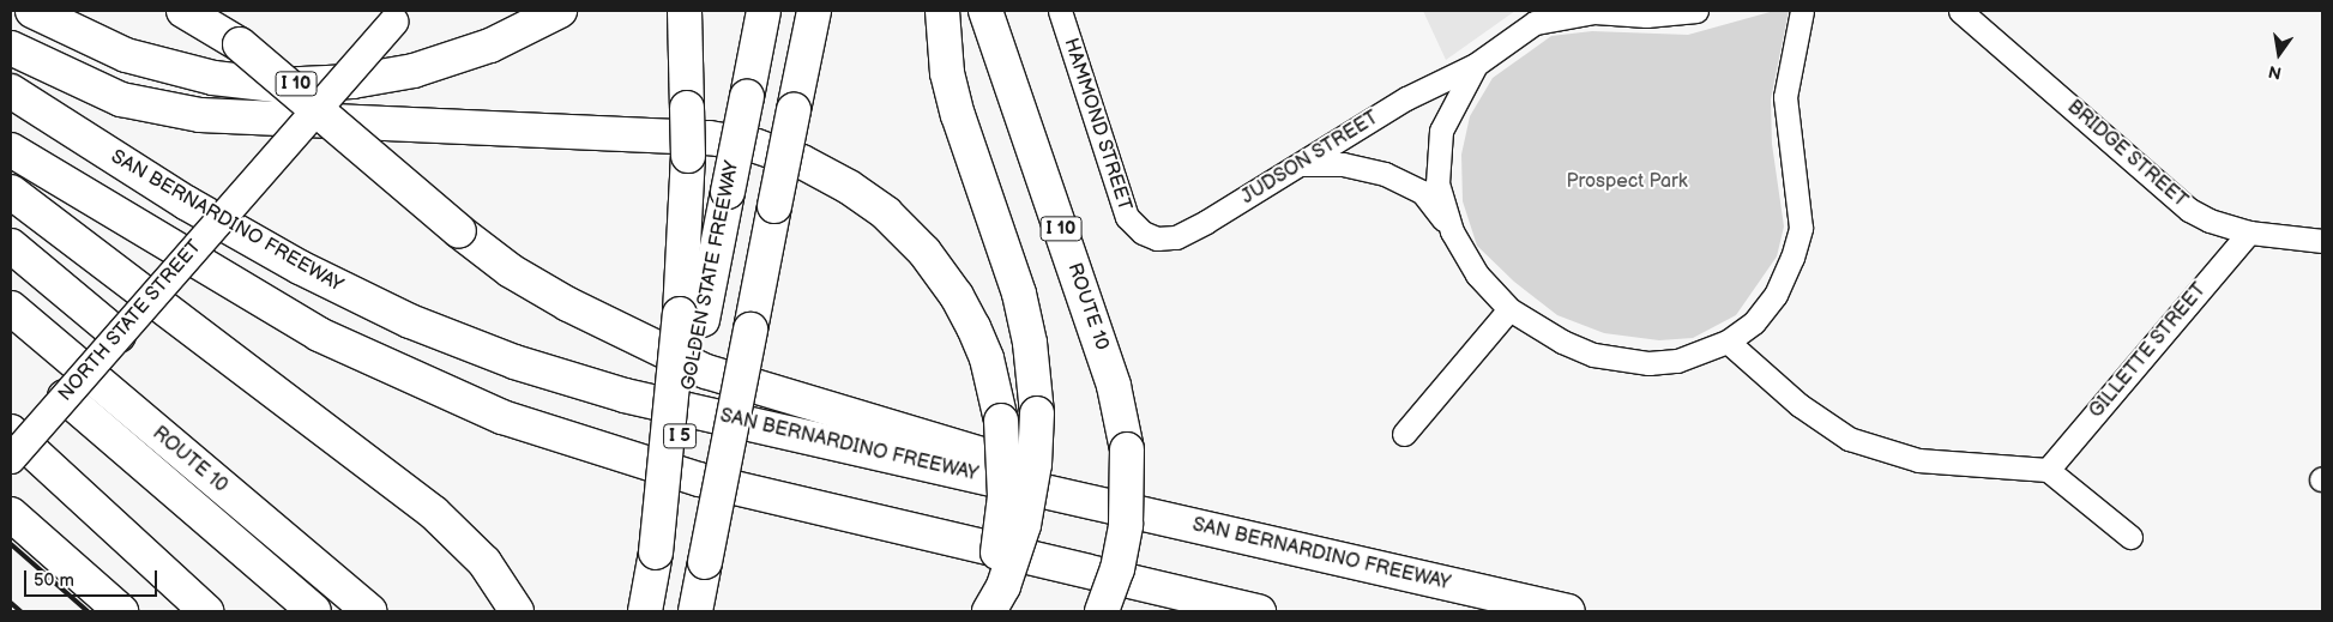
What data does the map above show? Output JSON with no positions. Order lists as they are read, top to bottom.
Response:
{
  "streets": {
    "highway": [
      "I 10",
      "SAN BERNARDINO FREEWAY",
      "GOLDEN STATE FREEWAY",
      "ROUTE 10",
      "I 5"
    ],
    "main road": ["NORTH STATE STREET"],
    "street": [
      "HAMMOND STREET",
      "BRIDGE STREET",
      "JUDSON STREET",
      "GILLETTE STREET"
    ]
  },
  "crossings": [
    ["HAMMOND STREET", "JUDSON STREET"],
    ["BRIDGE STREET", "GILLETTE STREET"]
  ],
  "parks": ["Prospect Park"],
  "scale_bar": "50 m",
  "north": "bottom"
}
